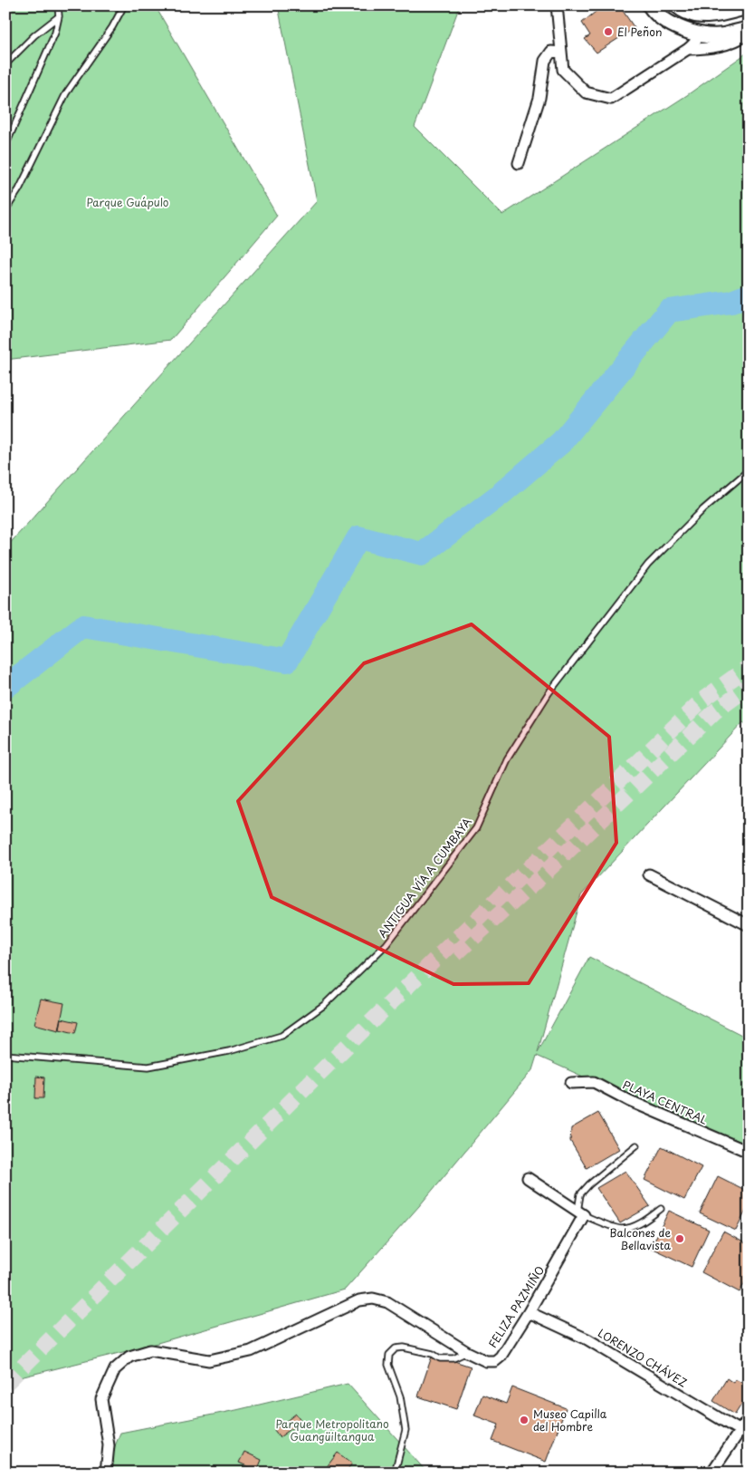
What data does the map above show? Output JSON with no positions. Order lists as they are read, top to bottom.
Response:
{
  "streets": {
    "street": ["PLAYA CENTRAL", "FELIZA PAZMIÑO", "LORENZO CHÁVEZ"],
    "lane": ["ANTIGUA VÍA A CUMBAYA"]
  },
  "crossings": [
    ["FELIZA PAZMIÑO", "LORENZO CHÁVEZ"]
  ],
  "parks": ["Parque Guápulo", "Parque Metropolitano Guangüiltangua"],
  "places": ["El Peñon", "Balcones de Bellavista", "Museo Capilla del Hombre"]
}
